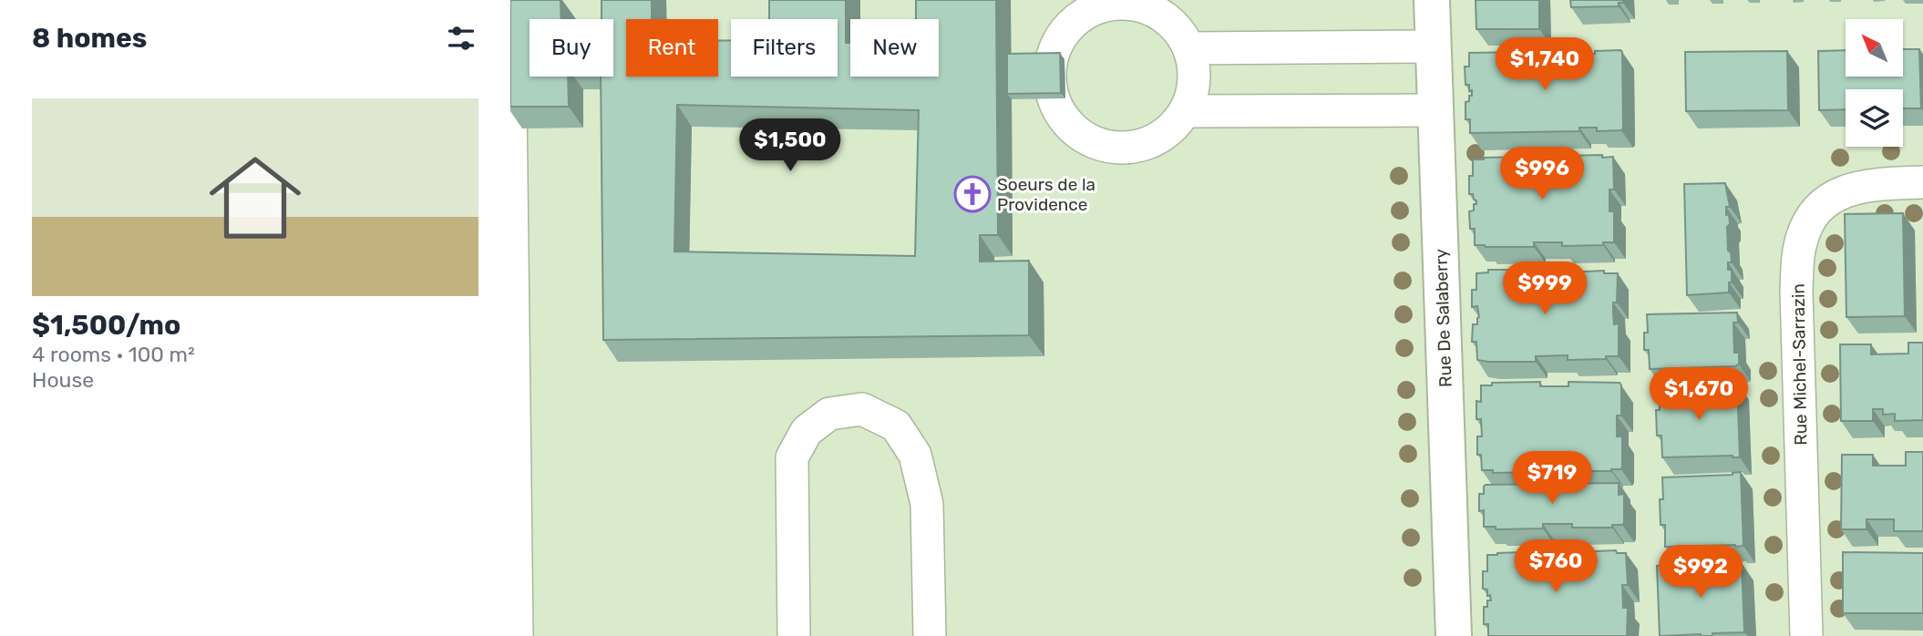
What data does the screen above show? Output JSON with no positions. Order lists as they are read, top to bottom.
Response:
{
  "streets": {
    "main road": ["Rue De Salaberry"],
    "street": ["Rue Michel-Sarrazin"]
  },
  "places": {
    "church": ["Soeurs de la Providence"]
  },
  "north": "top left",
  "page": {
    "heading": "8 homes",
    "chip": [
      "Buy",
      "Rent",
      "Filters",
      "New"
    ],
    "price": [
      "$1,740",
      "$1,500",
      "$996",
      "$999",
      "$1,670",
      "$719",
      "$760",
      "$992"
    ],
    "list": [
      {
        "name": "$1,500/mo",
        "note": "4 rooms · 100 m² · House"
      }
    ]
  }
}
